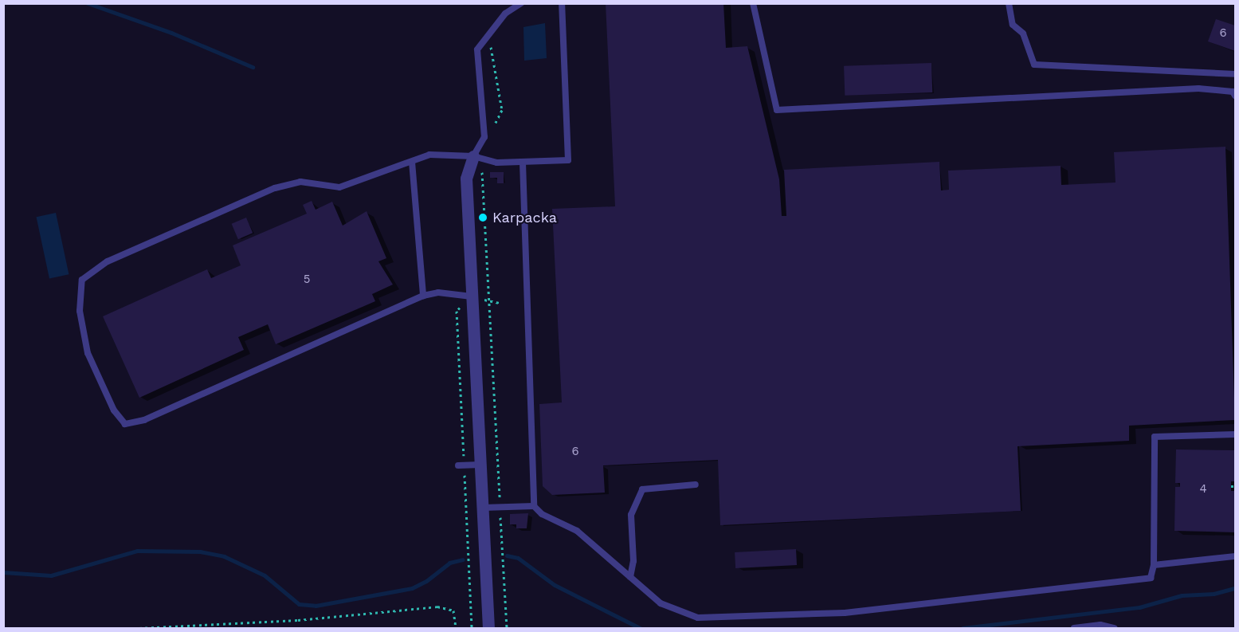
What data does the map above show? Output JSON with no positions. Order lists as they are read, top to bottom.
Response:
{
  "places": ["Karpacka"],
  "house_numbers": [
    "6",
    "5",
    "6",
    "4"
  ]
}
